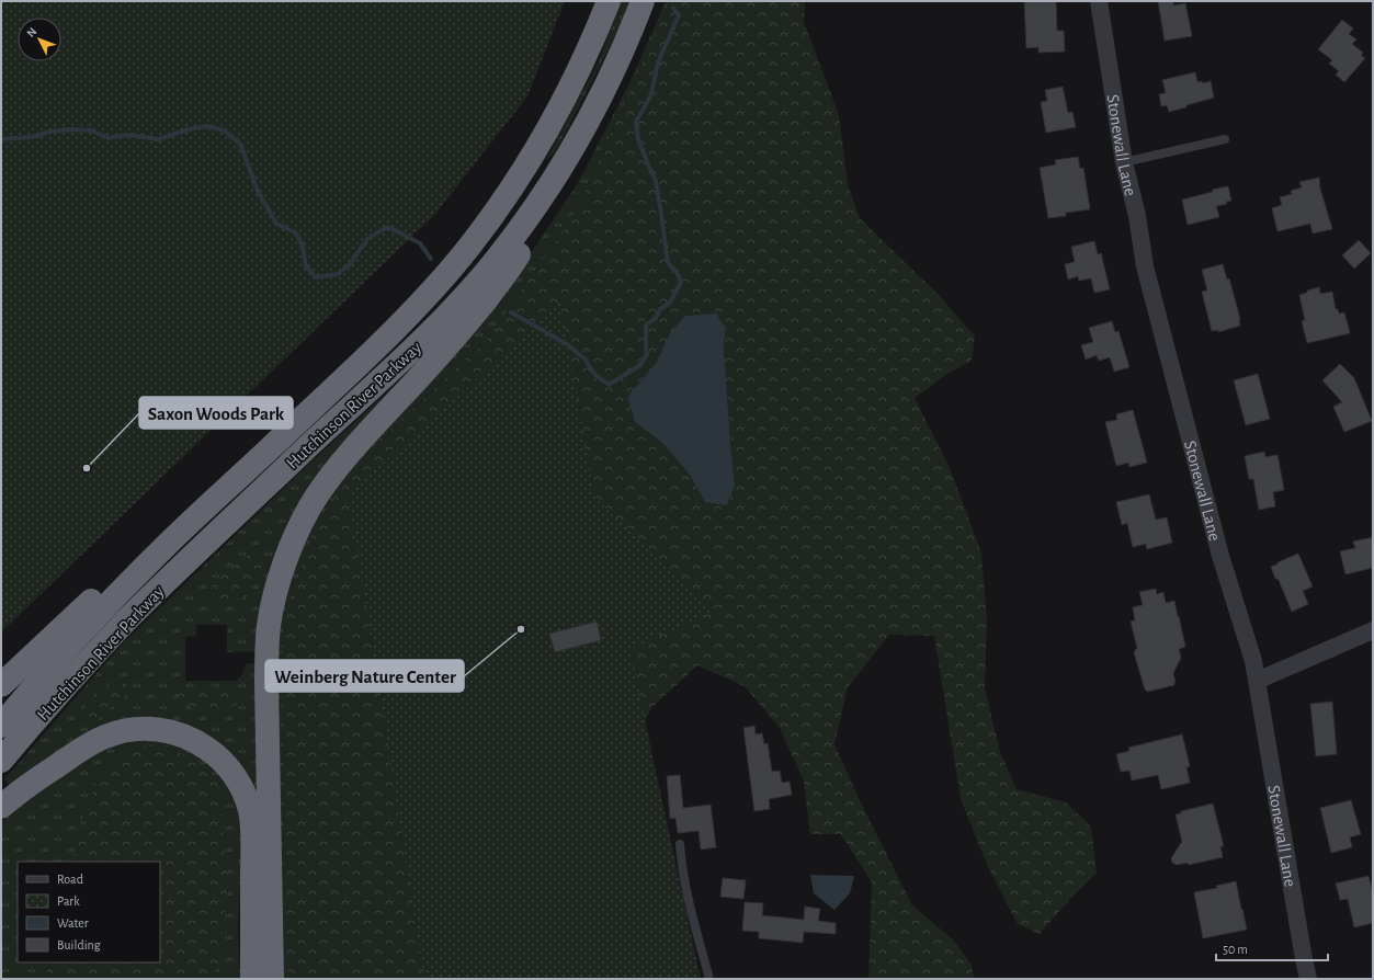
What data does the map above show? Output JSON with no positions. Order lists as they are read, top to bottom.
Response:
{
  "streets": {
    "highway": ["Hutchinson River Parkway"],
    "street": ["Stonewall Lane"]
  },
  "places": ["Saxon Woods Park", "Weinberg Nature Center"],
  "legend": [
    "Road",
    "Park",
    "Water",
    "Building"
  ],
  "scale_bar": "50 m",
  "north": "top left"
}
